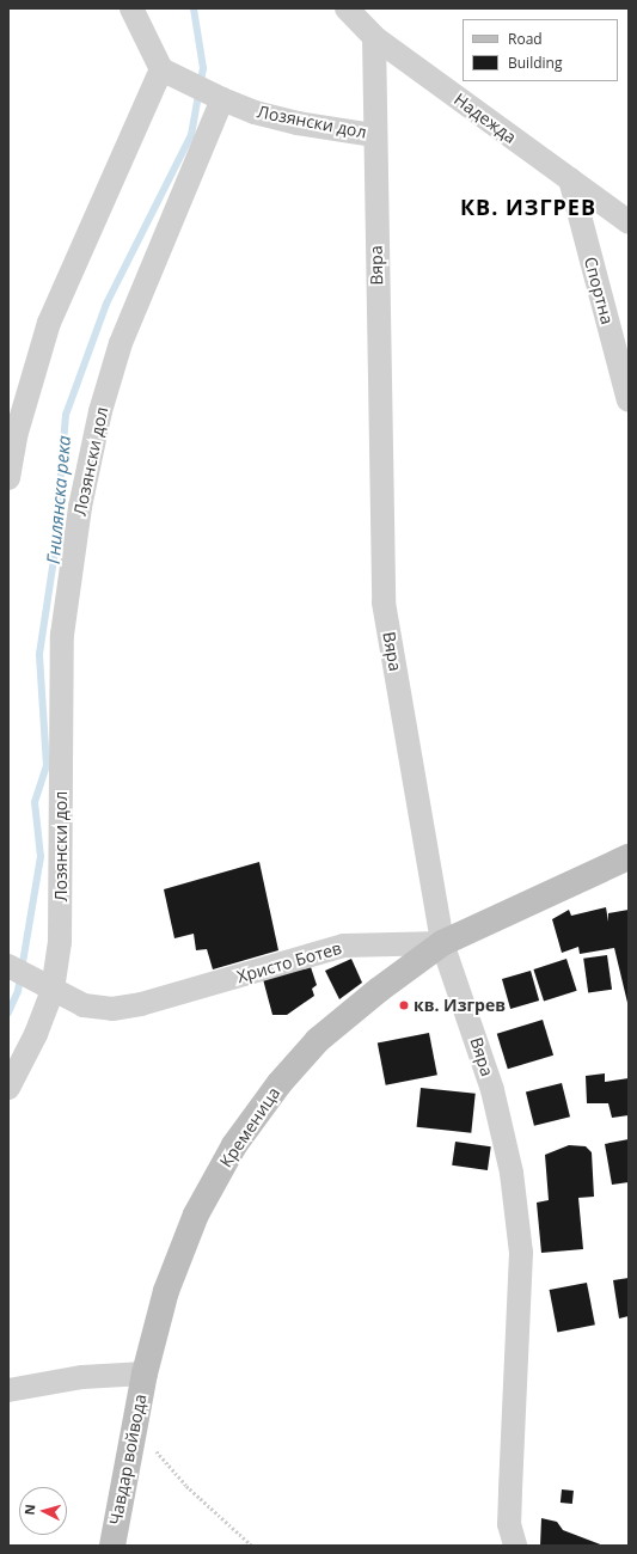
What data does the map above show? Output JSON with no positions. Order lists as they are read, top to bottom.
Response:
{
  "streets": {
    "street": [
      "Надежда",
      "Лозянски дол",
      "Вяра",
      "Спортна",
      "Христо Ботев",
      "Кременица",
      "Чавдар войвода"
    ]
  },
  "crossings": [
    ["Надежда", "Вяра"],
    ["Надежда", "Спортна"],
    ["Лозянски дол", "Вяра"],
    ["Лозянски дол", "Христо Ботев"],
    ["Вяра", "Христо Ботев"],
    ["Вяра", "Кременица"],
    ["Христо Ботев", "Кременица"],
    ["Кременица", "Чавдар войвода"]
  ],
  "districts": ["КВ. ИЗГРЕВ"],
  "water": ["Гнилянска река"],
  "places": ["кв. Изгрев"],
  "legend": ["Road", "Building"],
  "north": "left"
}
